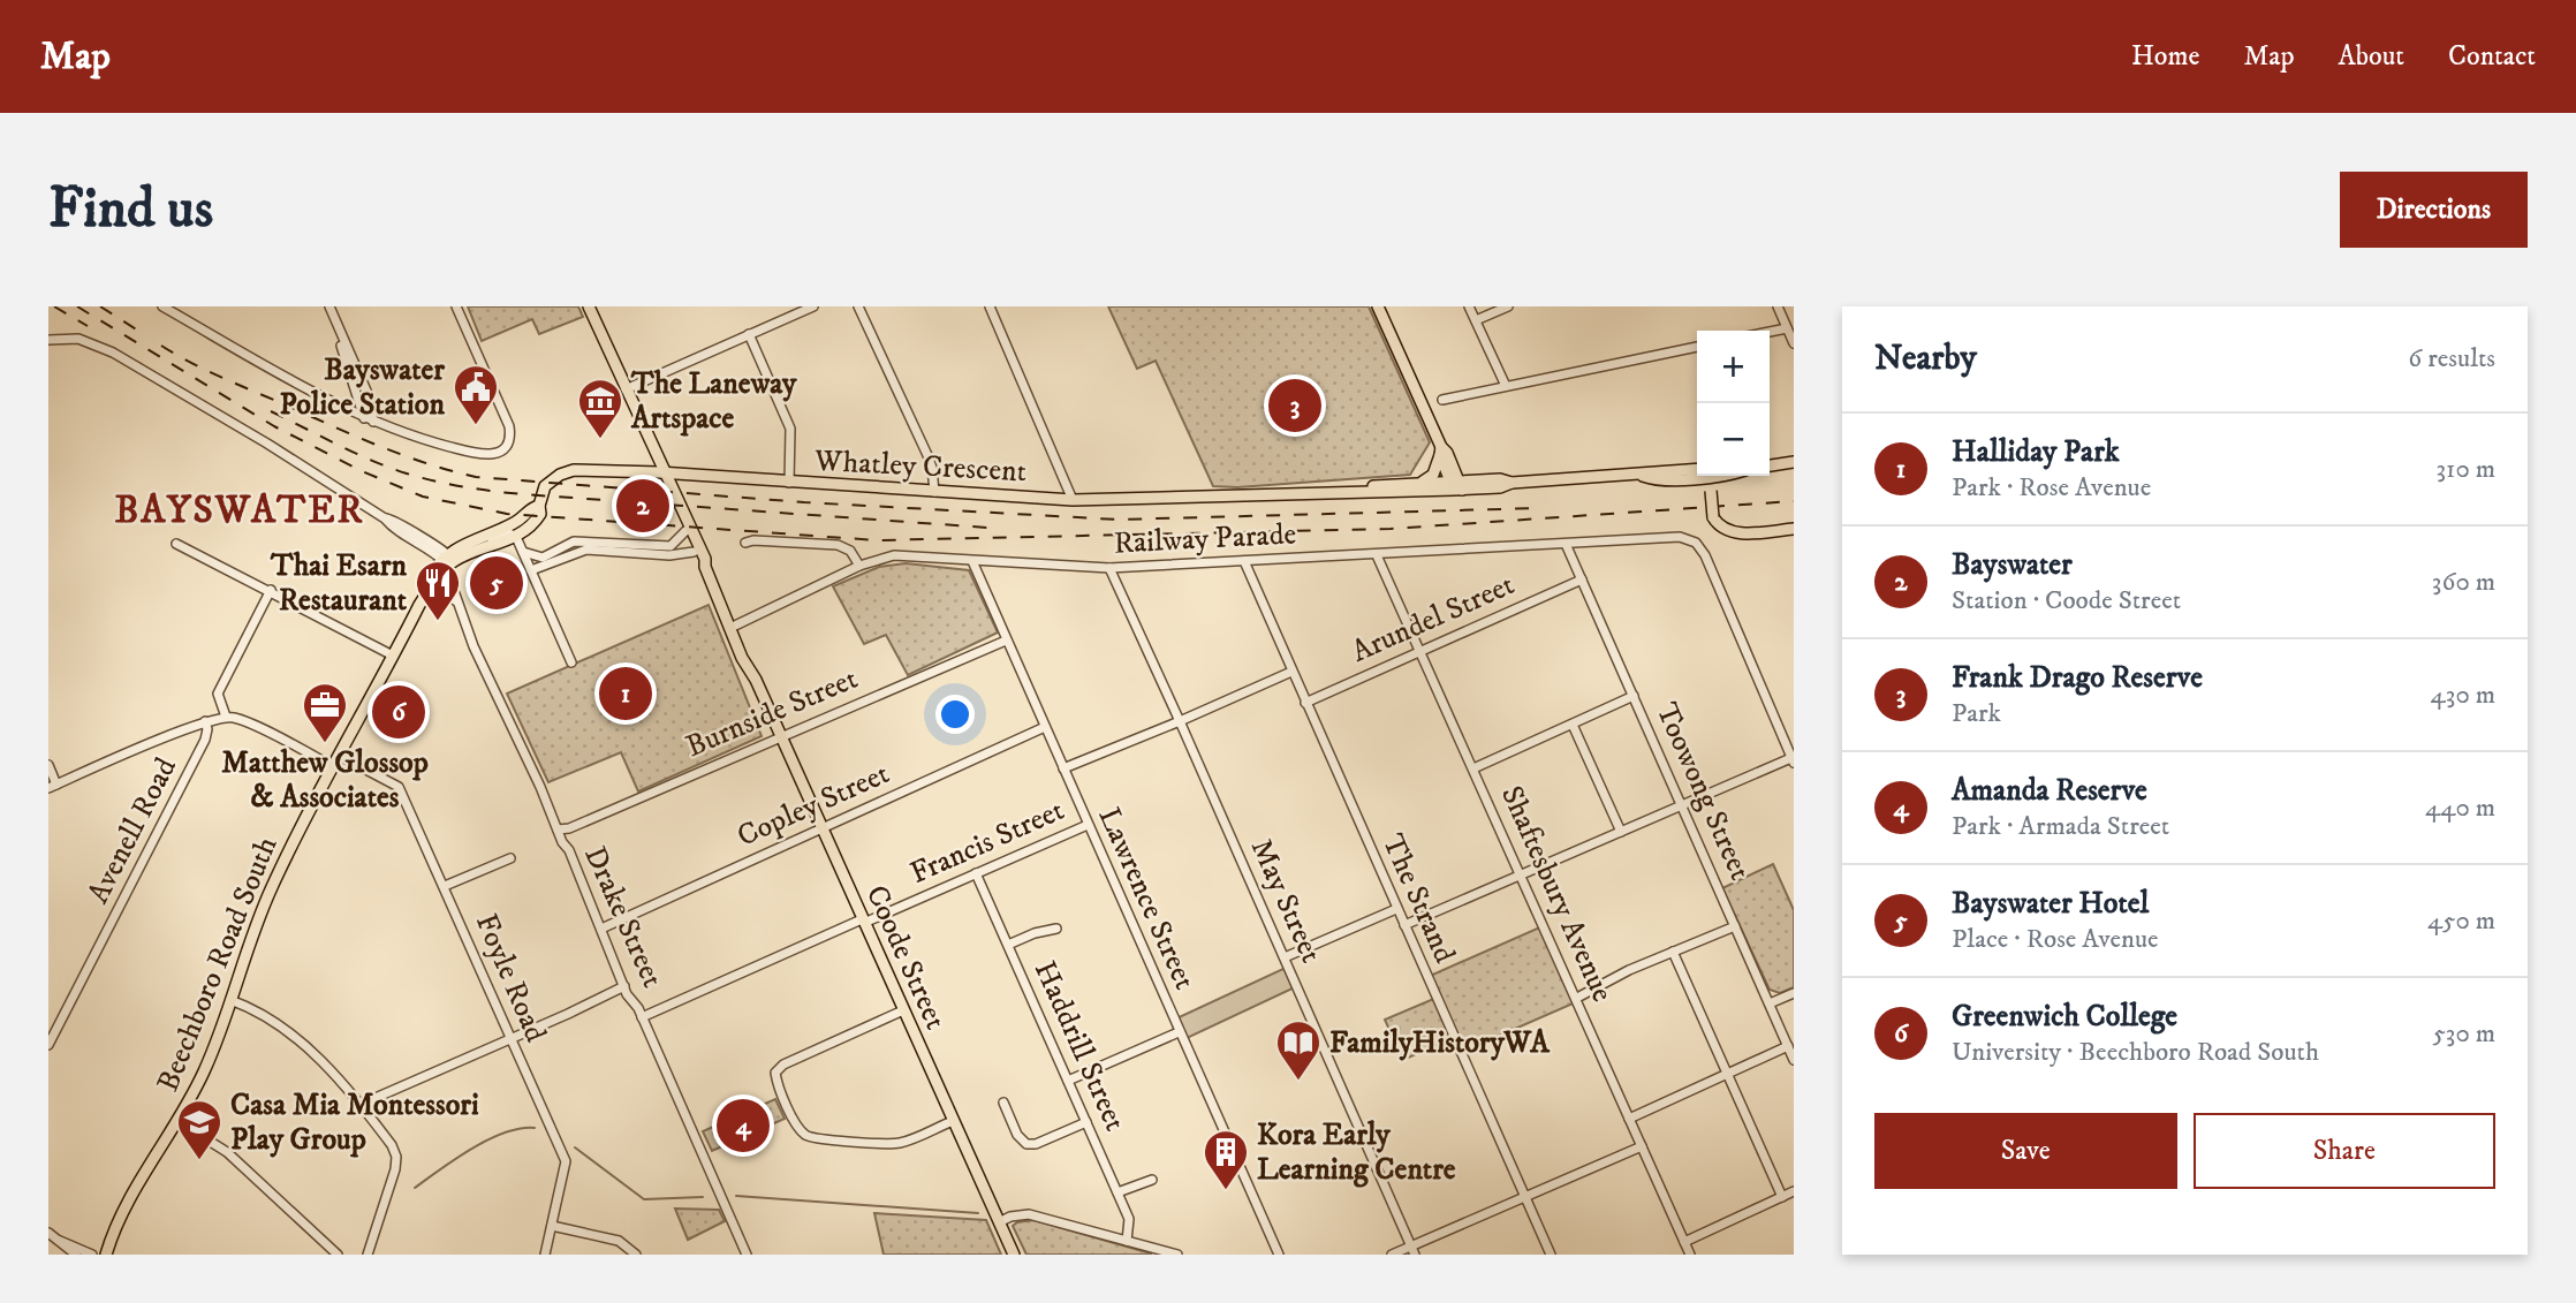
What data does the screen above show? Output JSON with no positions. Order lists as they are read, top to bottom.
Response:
{
  "streets": {
    "main road": ["Whatley Crescent", "Coode Street", "Beechboro Road South"],
    "street": [
      "Railway Parade",
      "Arundel Street",
      "Burnside Street",
      "Toowong Street",
      "Copley Street",
      "Avenell Road",
      "Francis Street",
      "Shaftesbury Avenue",
      "Lawrence Street",
      "The Strand",
      "May Street",
      "Drake Street",
      "Foyle Road",
      "Haddrill Street"
    ]
  },
  "crossings": [
    ["Whatley Crescent", "Coode Street"],
    ["Railway Parade", "Toowong Street"],
    ["Railway Parade", "Shaftesbury Avenue"],
    ["Railway Parade", "Lawrence Street"],
    ["Railway Parade", "The Strand"],
    ["Railway Parade", "May Street"],
    ["Railway Parade", "Coode Street"],
    ["Arundel Street", "Toowong Street"],
    ["Arundel Street", "Shaftesbury Avenue"],
    ["Arundel Street", "The Strand"],
    ["Burnside Street", "Lawrence Street"],
    ["Burnside Street", "Drake Street"],
    ["Burnside Street", "Coode Street"],
    ["Copley Street", "Lawrence Street"],
    ["Copley Street", "Drake Street"],
    ["Copley Street", "Coode Street"],
    ["Francis Street", "Lawrence Street"],
    ["Francis Street", "Drake Street"],
    ["Francis Street", "Coode Street"],
    ["Francis Street", "Haddrill Street"],
    ["Drake Street", "Beechboro Road South"],
    ["Beechboro Road South", "Foyle Road"]
  ],
  "districts": ["BAYSWATER"],
  "places": {
    "public building": ["Bayswater Police Station"],
    "museum": ["The Laneway Artspace"],
    "restaurant": ["Thai Esarn Restaurant"],
    "office": ["Matthew Glossop & Associates"],
    "library": ["FamilyHistoryWA"],
    "school or university": ["Casa Mia Montessori Play Group"],
    "building": ["Kora Early Learning Centre"]
  },
  "page": {
    "header": "Map",
    "nav": [
      "Home",
      "Map",
      "About",
      "Contact"
    ],
    "buttons": [
      "Directions",
      ["Save", "Share"]
    ],
    "title": "Find us",
    "heading": ["Nearby", "6 results"],
    "map_buttons": ["+", "−"],
    "pins": [
      "3",
      "2",
      "5",
      "1",
      "6",
      "4"
    ],
    "list": [
      {
        "mark": "1",
        "name": "Halliday Park",
        "note": "Park · Rose Avenue",
        "value": "310 m"
      },
      {
        "mark": "2",
        "name": "Bayswater",
        "note": "Station · Coode Street",
        "value": "360 m"
      },
      {
        "mark": "3",
        "name": "Frank Drago Reserve",
        "note": "Park",
        "value": "430 m"
      },
      {
        "mark": "4",
        "name": "Amanda Reserve",
        "note": "Park · Armada Street",
        "value": "440 m"
      },
      {
        "mark": "5",
        "name": "Bayswater Hotel",
        "note": "Place · Rose Avenue",
        "value": "450 m"
      },
      {
        "mark": "6",
        "name": "Greenwich College",
        "note": "University · Beechboro Road South",
        "value": "530 m"
      }
    ]
  }
}
